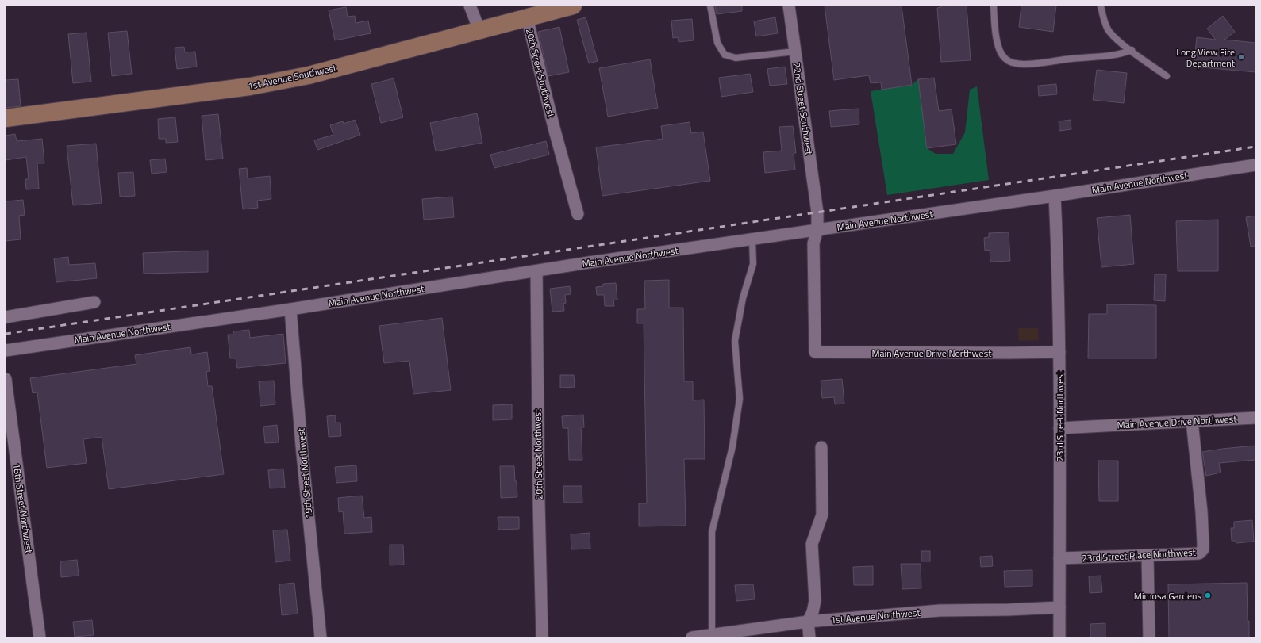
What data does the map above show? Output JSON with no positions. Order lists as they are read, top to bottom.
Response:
{
  "streets": {
    "main road": ["1st Avenue Southwest"],
    "street": [
      "20th Street Southwest",
      "22nd Street Southwest",
      "Main Avenue Northwest",
      "Main Avenue Drive Northwest",
      "23rd Street Northwest",
      "20th Street Northwest",
      "19th Street Northwest",
      "18th Street Northwest",
      "23rd Street Place Northwest",
      "1st Avenue Northwest"
    ]
  },
  "crossings": [
    ["20th Street Southwest", "1st Avenue Southwest"],
    ["22nd Street Southwest", "Main Avenue Northwest"],
    ["22nd Street Southwest", "Main Avenue Drive Northwest"],
    ["Main Avenue Northwest", "23rd Street Northwest"],
    ["Main Avenue Northwest", "20th Street Northwest"],
    ["Main Avenue Northwest", "19th Street Northwest"],
    ["Main Avenue Drive Northwest", "23rd Street Northwest"],
    ["Main Avenue Drive Northwest", "23rd Street Place Northwest"],
    ["23rd Street Northwest", "23rd Street Place Northwest"],
    ["23rd Street Northwest", "1st Avenue Northwest"]
  ],
  "places": ["Long View Fire Department", "Mimosa Gardens"]
}
